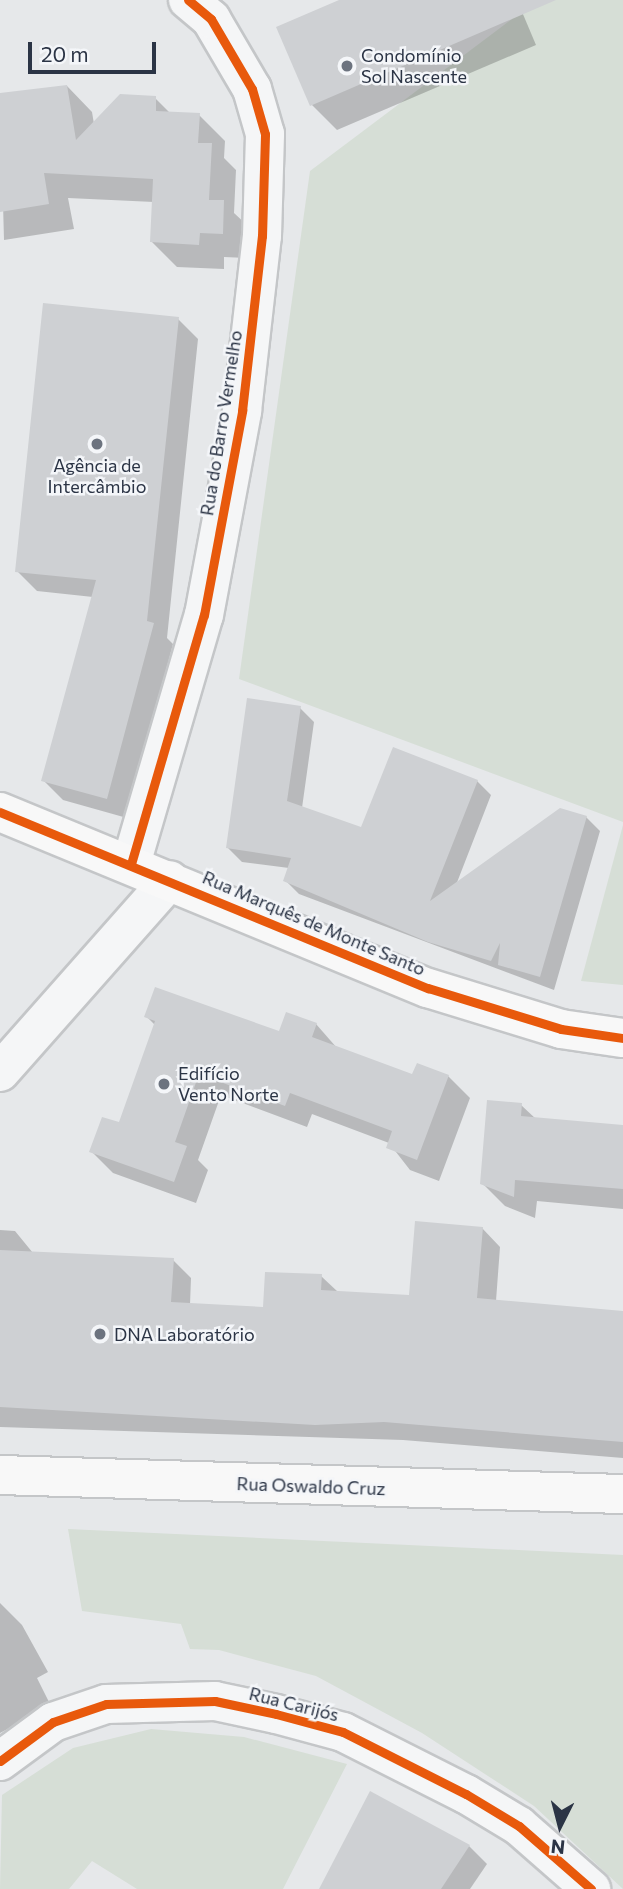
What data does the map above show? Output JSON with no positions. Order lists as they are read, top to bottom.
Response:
{
  "streets": {
    "main road": ["Rua Marquês de Monte Santo", "Rua Oswaldo Cruz"],
    "street": ["Rua do Barro Vermelho", "Rua Carijós"]
  },
  "crossings": [
    ["Rua do Barro Vermelho", "Rua Marquês de Monte Santo"]
  ],
  "places": [
    "Condomínio Sol Nascente",
    "Agência de Intercâmbio",
    "Edifício Vento Norte",
    "DNA Laboratório"
  ],
  "scale_bar": "20 m",
  "north": "bottom"
}
